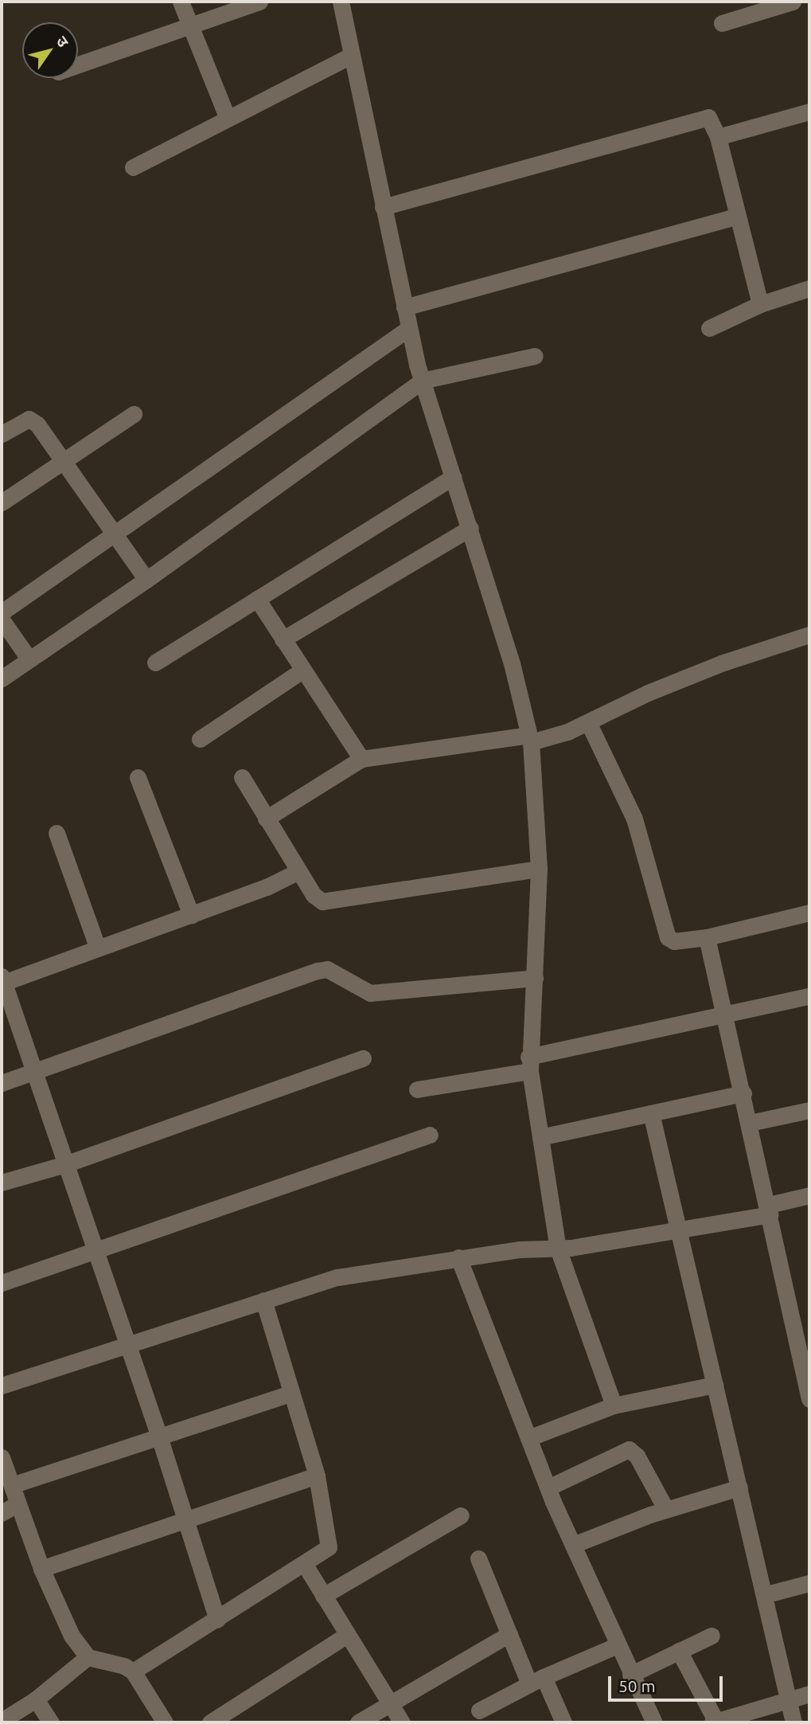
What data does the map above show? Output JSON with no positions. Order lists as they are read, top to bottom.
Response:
{
  "scale_bar": "50 m",
  "north": "top right"
}
